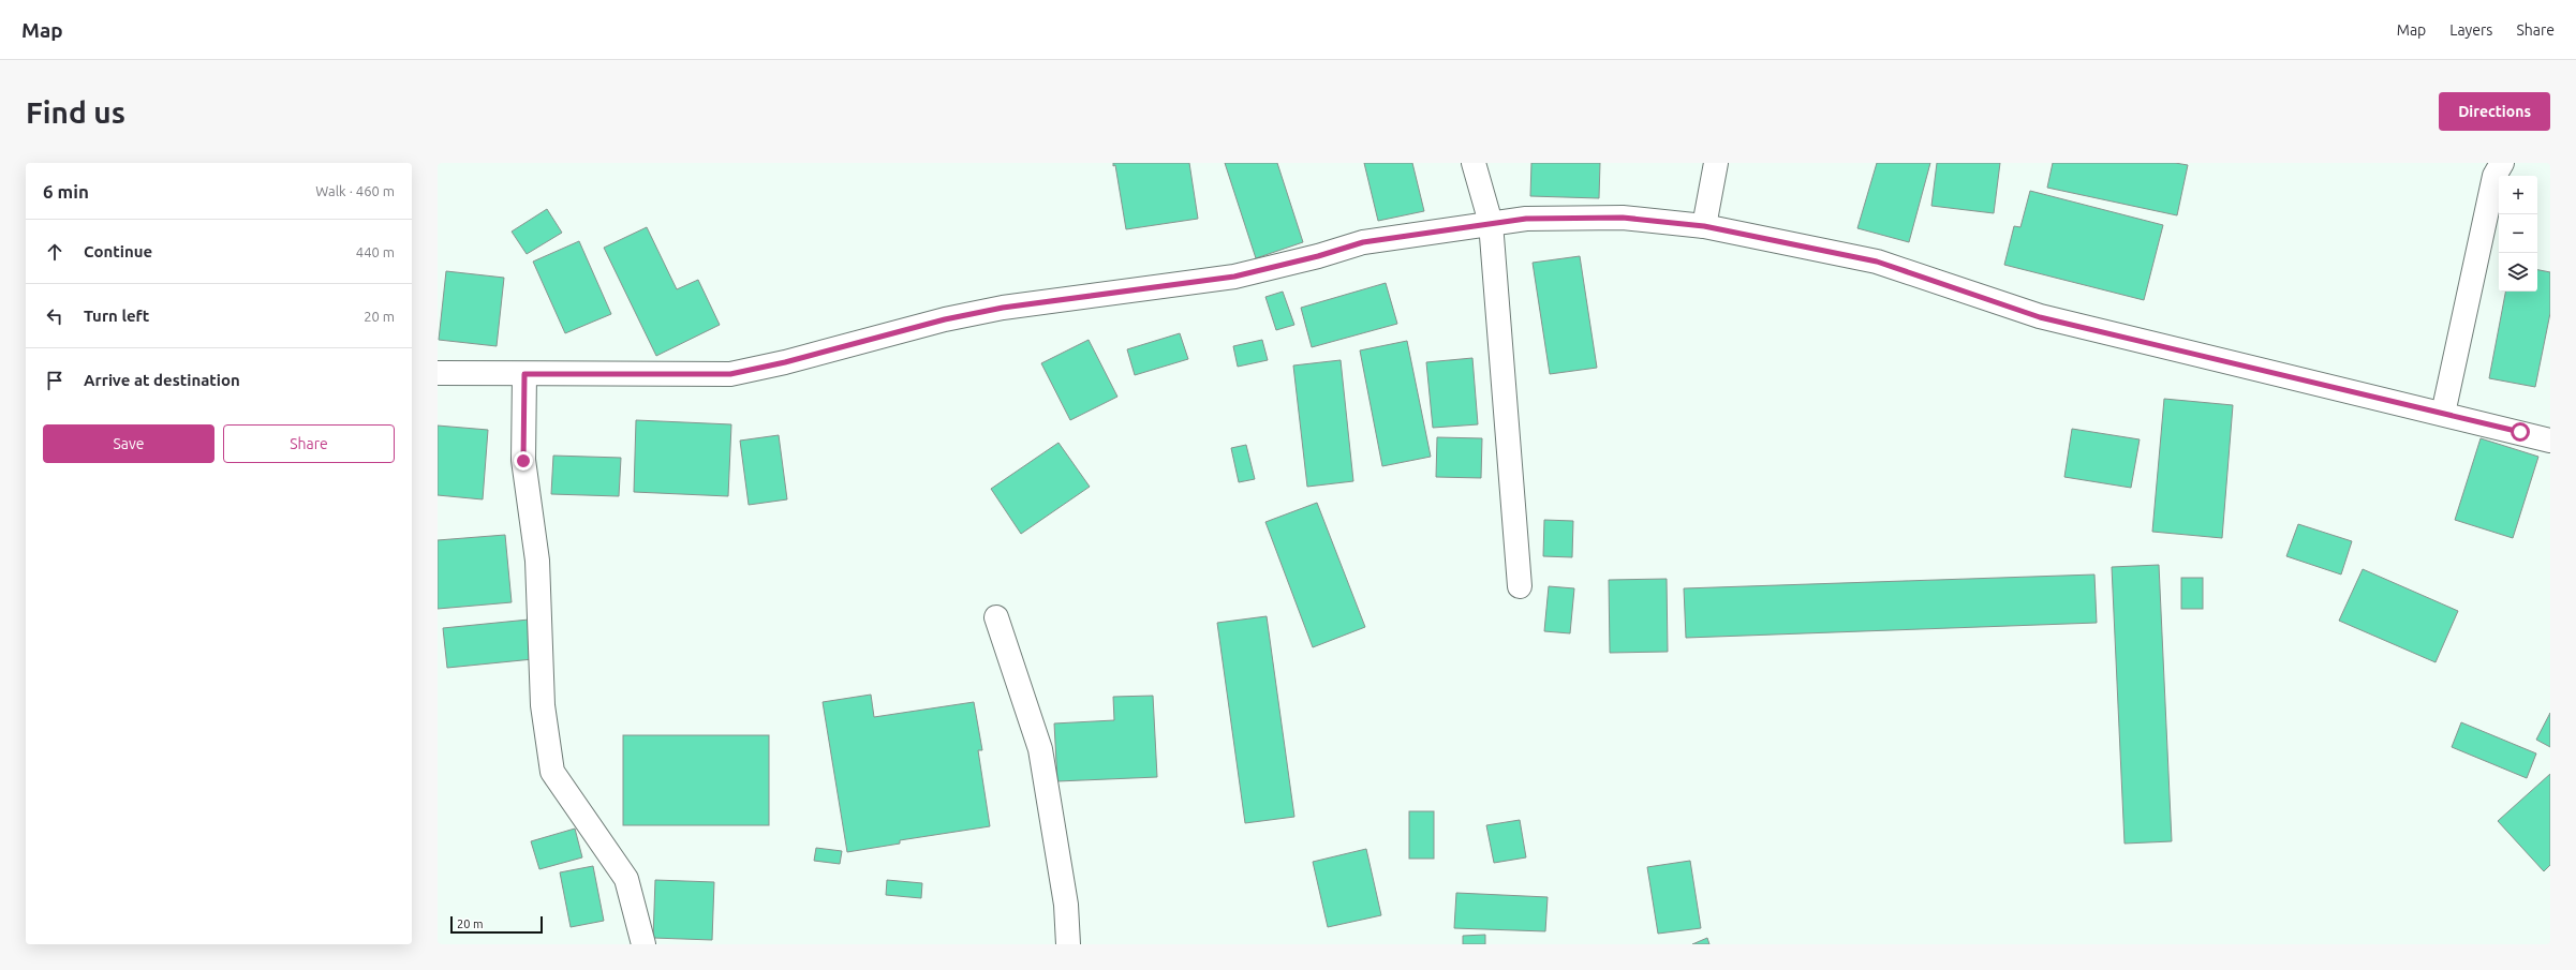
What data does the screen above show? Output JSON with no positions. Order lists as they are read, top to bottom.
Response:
{
  "scale_bar": "20 m",
  "page": {
    "header": "Map",
    "nav": ["Map", "Layers", "Share"],
    "buttons": [
      "Directions",
      ["Save", "Share"]
    ],
    "title": "Find us",
    "heading": ["6 min", "Walk · 460 m"],
    "map_buttons": ["+", "−"],
    "list": [
      ["Continue", "440 m"],
      ["Turn left", "20 m"],
      "Arrive at destination"
    ],
    "scale": "20 m"
  }
}
